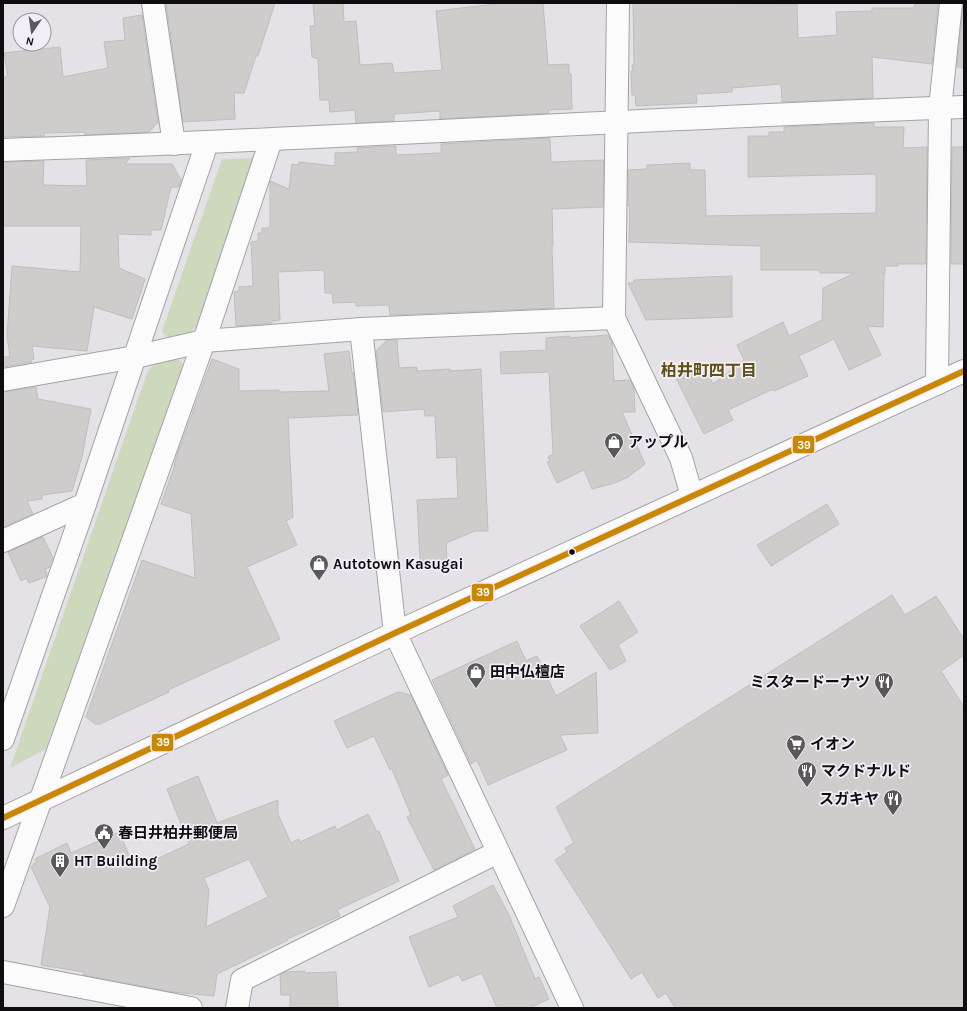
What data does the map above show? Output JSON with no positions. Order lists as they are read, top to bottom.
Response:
{
  "districts": ["柏井町四丁目"],
  "places": {
    "shop": ["アップル", "Autotown Kasugai", "田中仏檀店"],
    "restaurant": ["ミスタードーナツ", "マクドナルド", "スガキヤ"],
    "supermarket": ["イオン"],
    "public building": ["春日井柏井郵便局"],
    "building": ["HT Building"]
  },
  "lines": ["transit line 39"],
  "north": "bottom"
}
